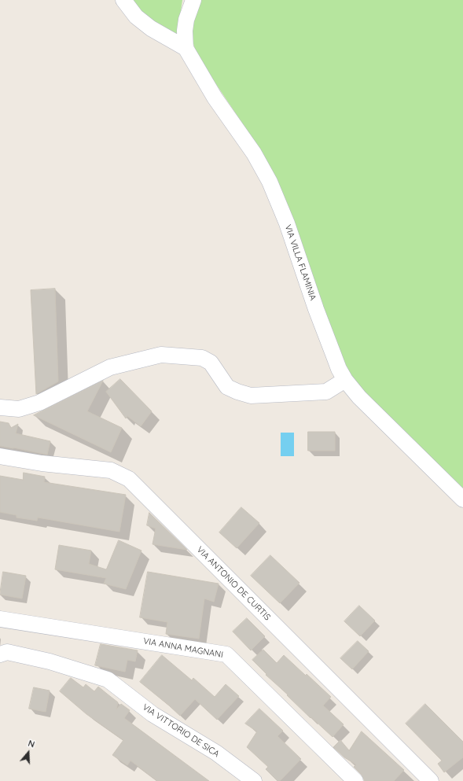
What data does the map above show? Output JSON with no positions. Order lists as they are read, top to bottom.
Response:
{
  "streets": {
    "street": [
      "VIA VILLA FLAMINIA",
      "VIA ANTONIO DE CURTIS",
      "VIA ANNA MAGNANI",
      "VIA VITTORIO DE SICA"
    ]
  },
  "north": "top"
}
